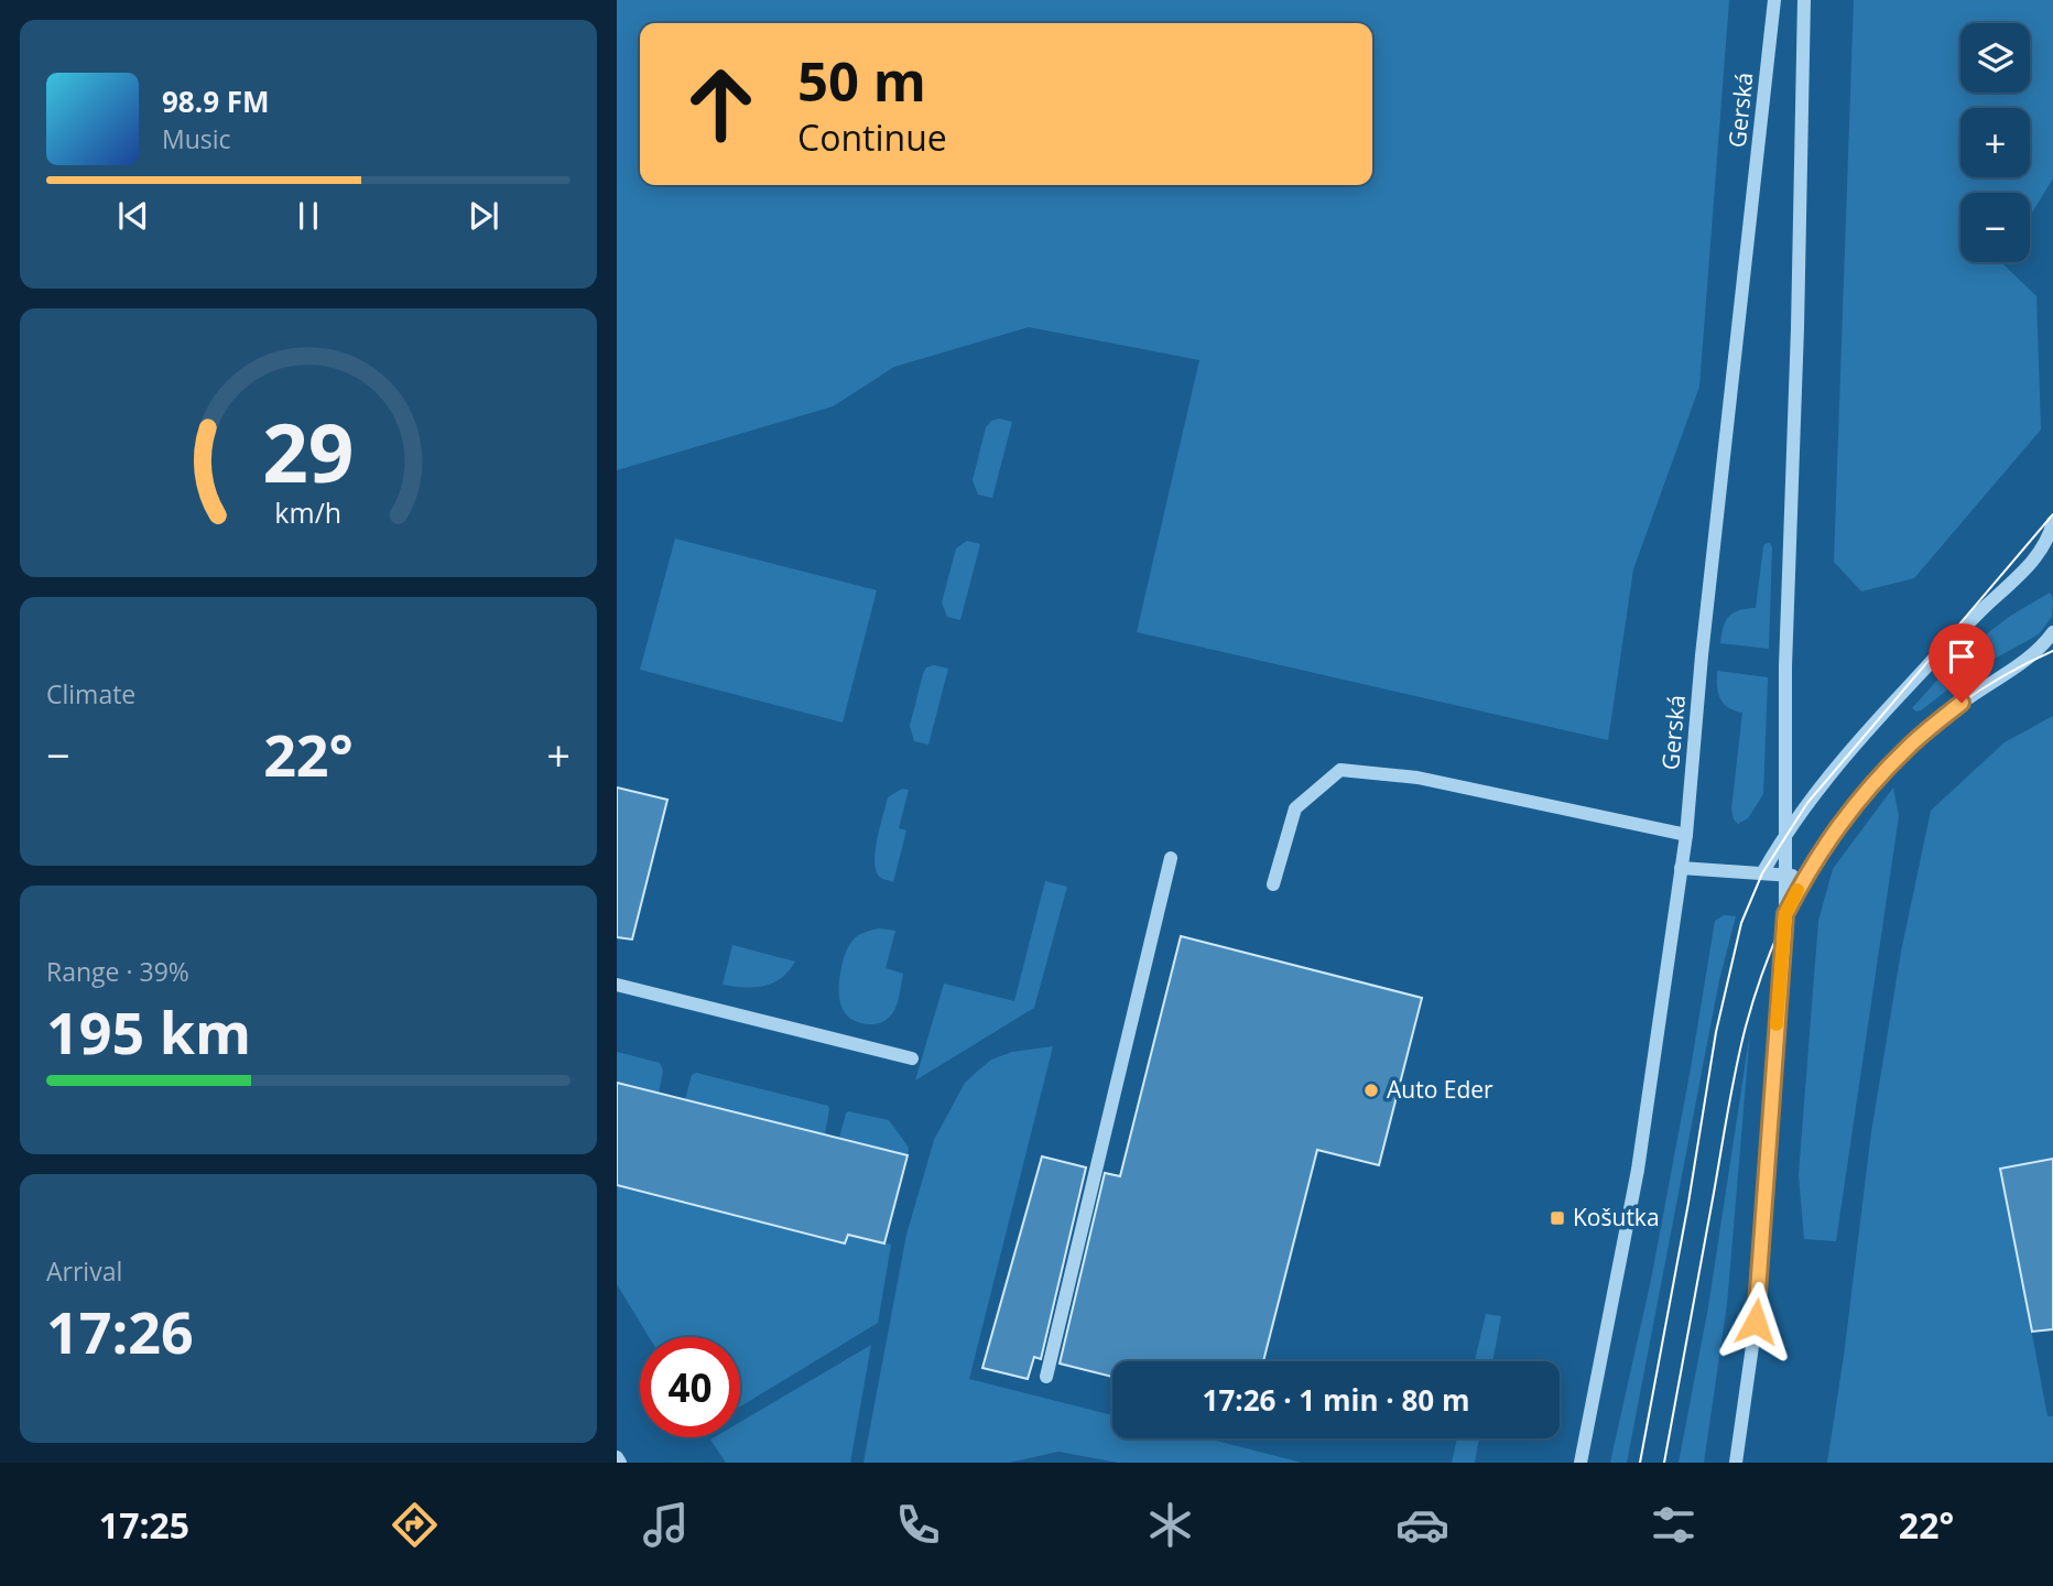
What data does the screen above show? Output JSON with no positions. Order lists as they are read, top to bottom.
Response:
{
  "streets": {
    "street": ["Gerská"]
  },
  "places": {
    "other": ["Auto Eder"],
    "transit": ["Košutka"]
  },
  "page": {
    "map_buttons": ["+", "−"],
    "turn": ["50 m", "Continue"],
    "song": ["98.9 FM", "Music"],
    "tile": [
      "Climate",
      ["Range · 39%", "195 km"],
      ["Arrival", "17:26"]
    ],
    "heat": ["−", "22°", "+"],
    "limit": "40",
    "trip": "17:26 · 1 min · 80 m",
    "tabs": ["17:25", "22°"],
    "gauge": ["29", "km/h"]
  }
}
